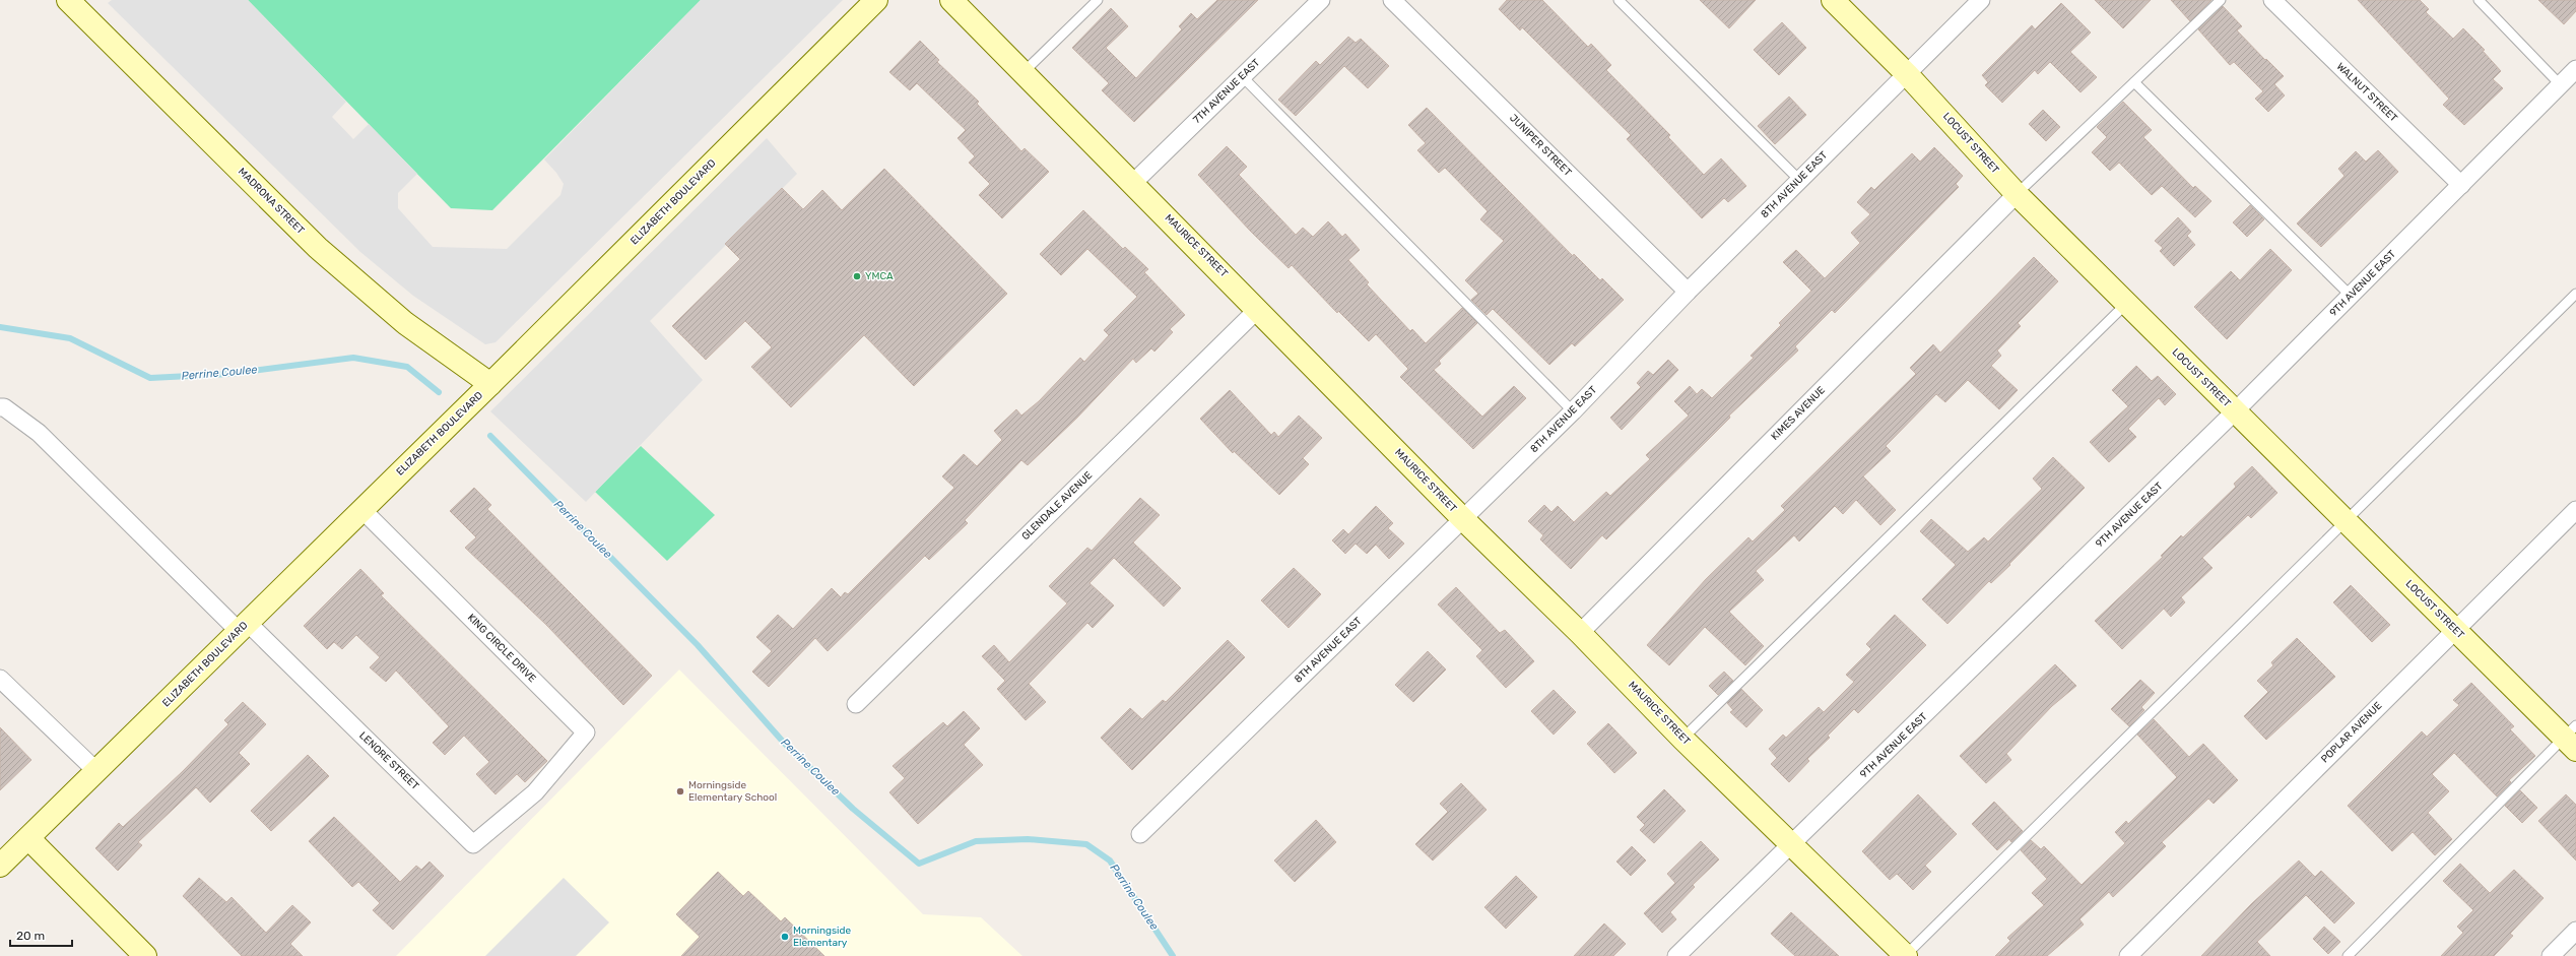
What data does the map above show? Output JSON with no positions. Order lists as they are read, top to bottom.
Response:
{
  "streets": {
    "street": [
      "7TH AVENUE EAST",
      "WALNUT STREET",
      "LOCUST STREET",
      "JUNIPER STREET",
      "8TH AVENUE EAST",
      "MADRONA STREET",
      "ELIZABETH BOULEVARD",
      "MAURICE STREET",
      "9TH AVENUE EAST",
      "KIMES AVENUE",
      "GLENDALE AVENUE",
      "KING CIRCLE DRIVE",
      "POPLAR AVENUE",
      "LENORE STREET"
    ]
  },
  "crossings": [
    ["7TH AVENUE EAST", "MAURICE STREET"],
    ["WALNUT STREET", "9TH AVENUE EAST"],
    ["LOCUST STREET", "8TH AVENUE EAST"],
    ["LOCUST STREET", "9TH AVENUE EAST"],
    ["LOCUST STREET", "KIMES AVENUE"],
    ["LOCUST STREET", "POPLAR AVENUE"],
    ["JUNIPER STREET", "8TH AVENUE EAST"],
    ["8TH AVENUE EAST", "MAURICE STREET"],
    ["MADRONA STREET", "ELIZABETH BOULEVARD"],
    ["ELIZABETH BOULEVARD", "KING CIRCLE DRIVE"],
    ["ELIZABETH BOULEVARD", "LENORE STREET"],
    ["MAURICE STREET", "9TH AVENUE EAST"],
    ["MAURICE STREET", "KIMES AVENUE"],
    ["MAURICE STREET", "GLENDALE AVENUE"],
    ["KING CIRCLE DRIVE", "LENORE STREET"]
  ],
  "water": ["Perrine Coulee"],
  "places": ["YMCA", "Morningside Elementary School", "Morningside Elementary"],
  "scale_bar": "20 m"
}
